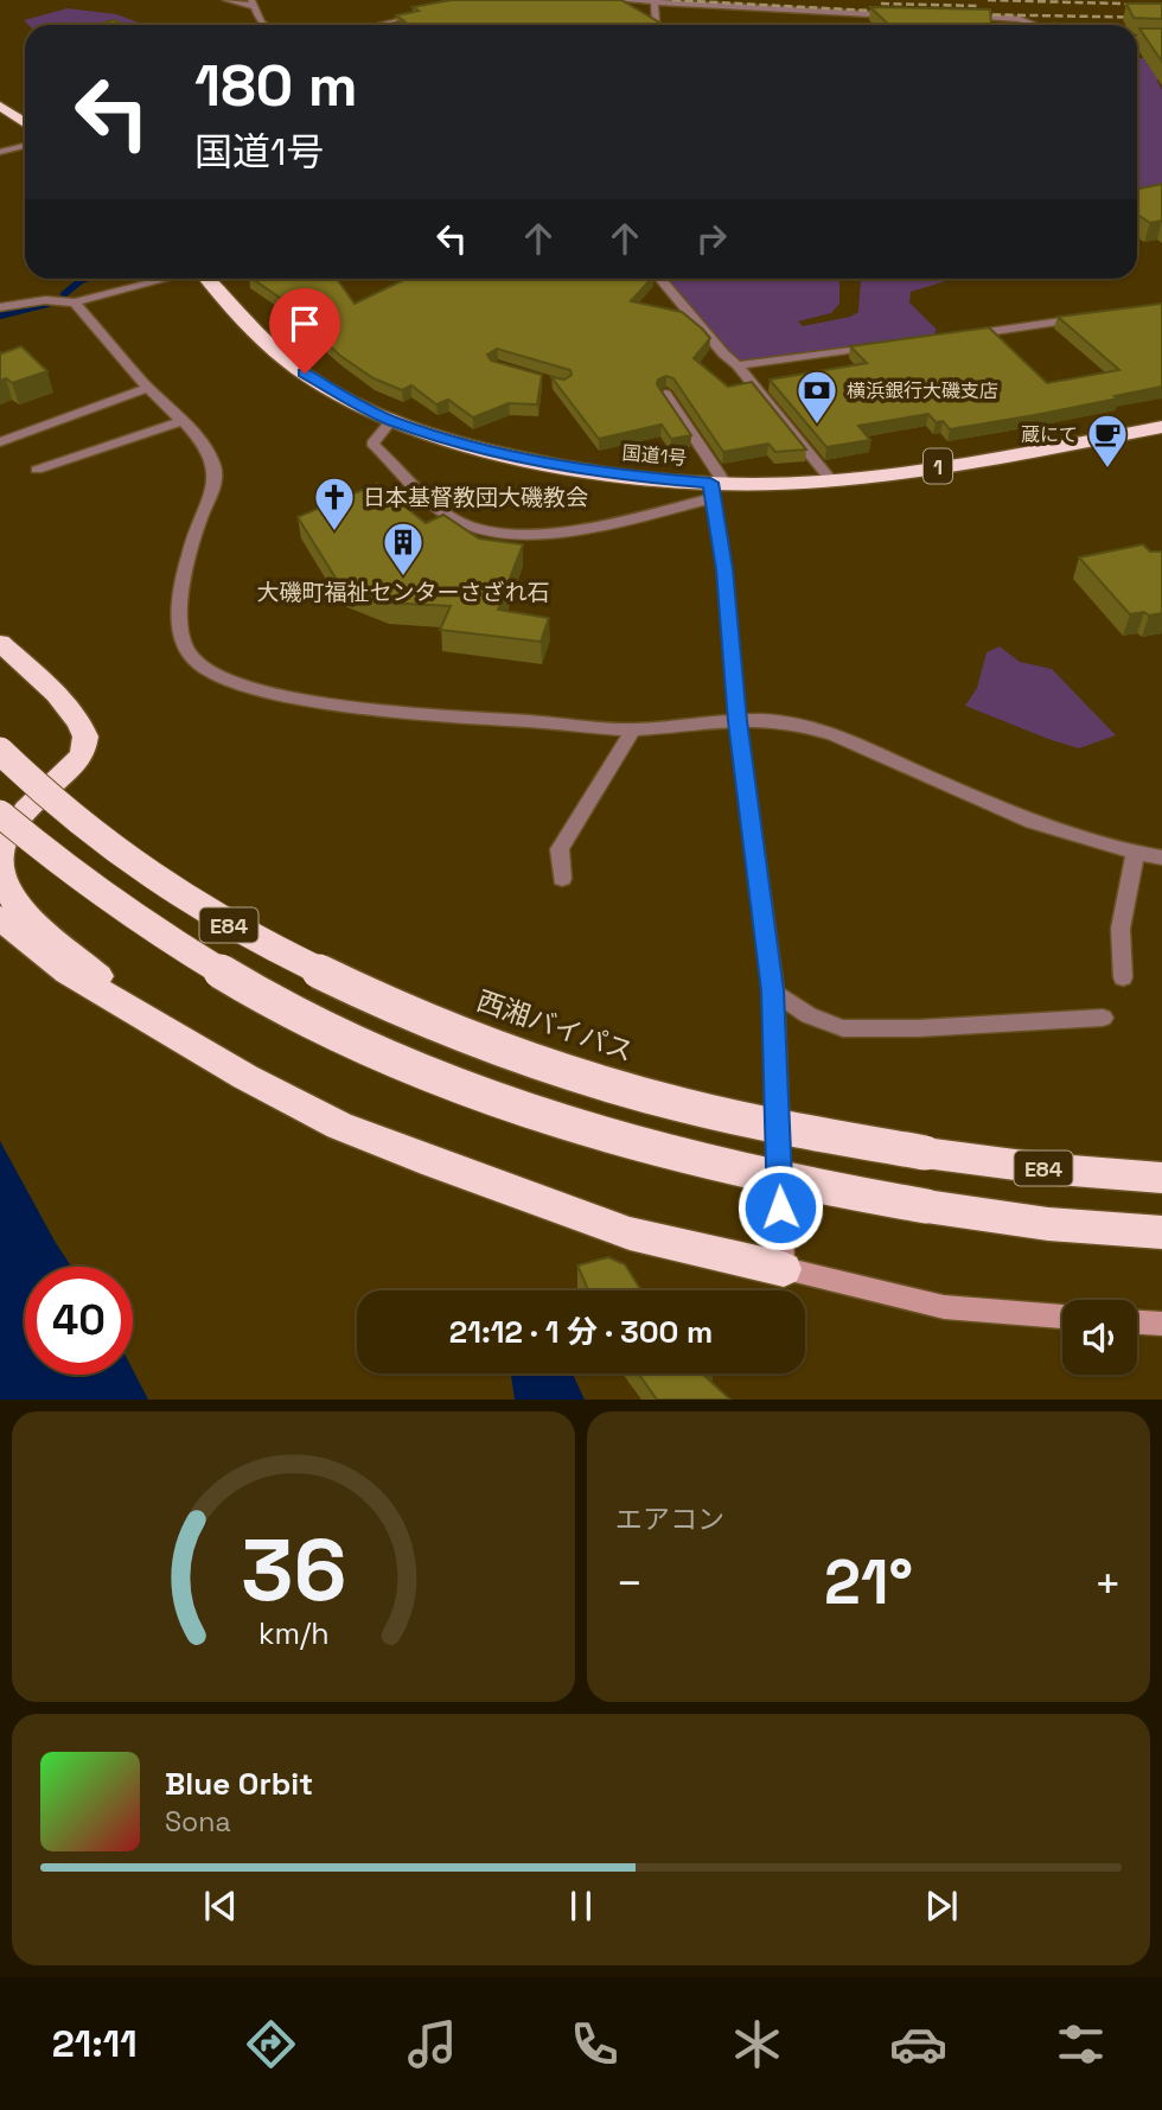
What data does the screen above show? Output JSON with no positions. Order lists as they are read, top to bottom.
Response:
{
  "streets": {
    "highway": [
      "国道1号",
      "1",
      "E84",
      "西湘バイパス"
    ]
  },
  "places": {
    "bank": ["横浜銀行大磯支店"],
    "cafe": ["蔵にて"],
    "church": ["日本基督教団大磯教会"],
    "building": ["大磯町福祉センターさざれ石"]
  },
  "page": {
    "turn": ["180 m", "国道1号"],
    "limit": "40",
    "trip": "21:12 · 1 分 · 300 m",
    "tile": "エアコン",
    "heat": ["−", "21°", "+"],
    "song": ["Blue Orbit", "Sona"],
    "tabs": "21:11",
    "gauge": ["36", "km/h"]
  }
}
